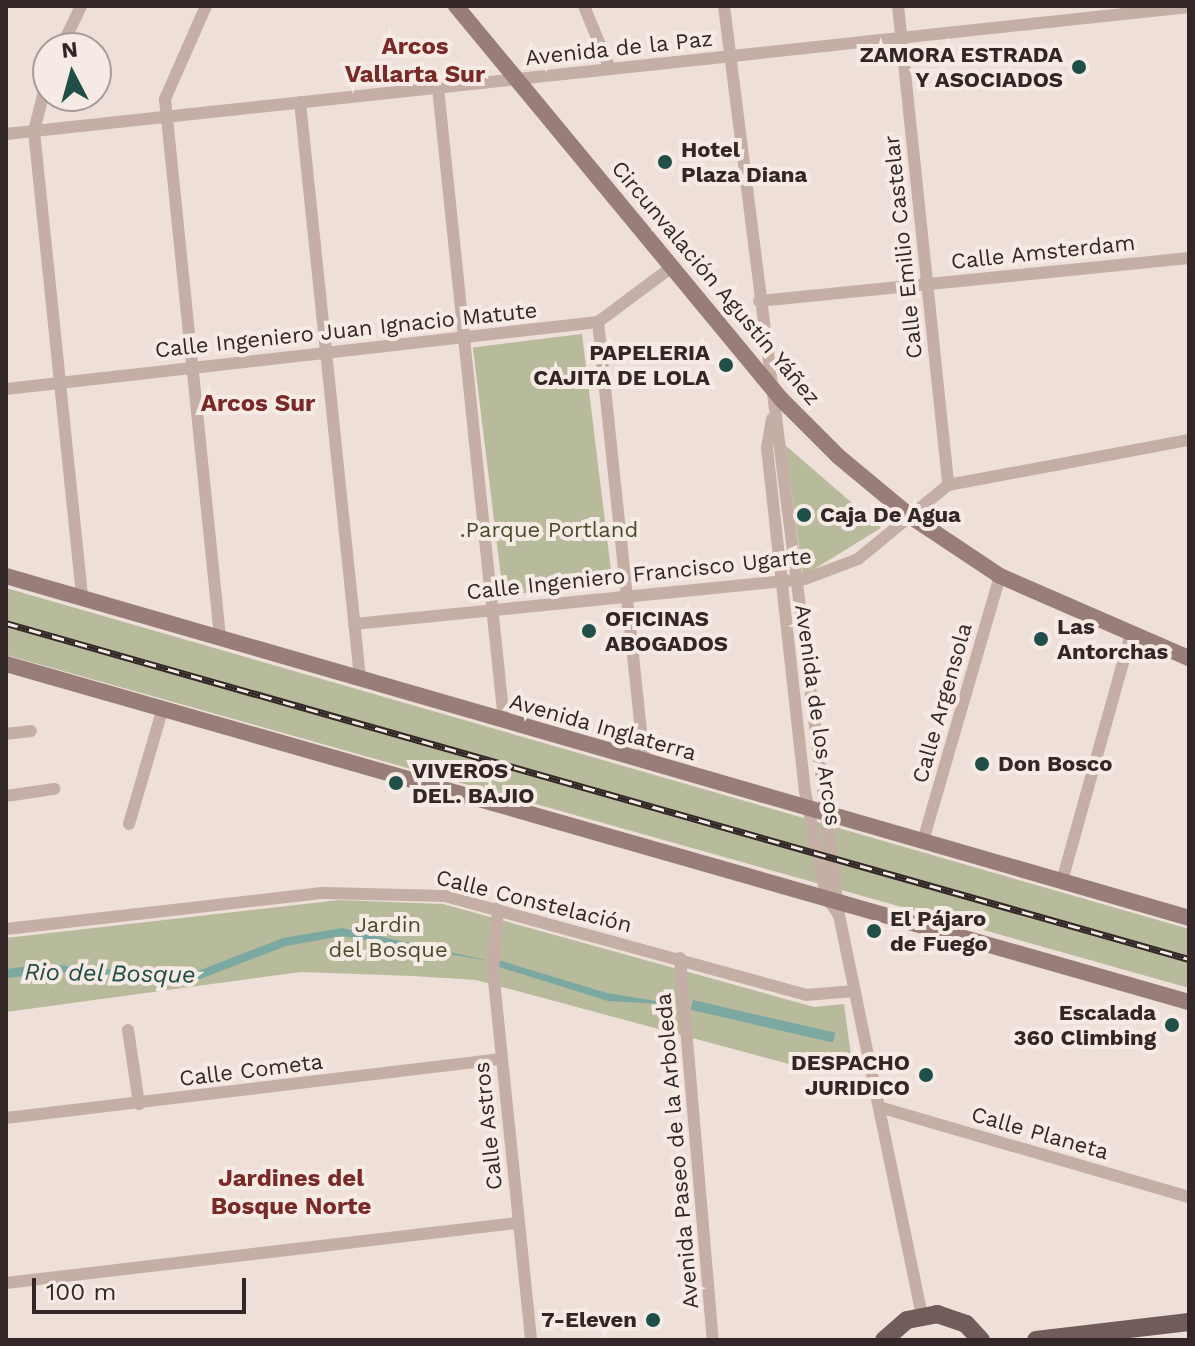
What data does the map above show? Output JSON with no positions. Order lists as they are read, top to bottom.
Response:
{
  "streets": {
    "street": [
      "Avenida de la Paz",
      "Calle Emilio Castelar",
      "Calle Amsterdam",
      "Circunvalación Agustín Yáñez",
      "Calle Ingeniero Juan Ignacio Matute",
      "Calle Ingeniero Francisco Ugarte",
      "Calle Argensola",
      "Avenida de los Arcos",
      "Avenida Inglaterra",
      "Calle Constelación",
      "Calle Cometa",
      "Calle Astros",
      "Calle Planeta",
      "Avenida Paseo de la Arboleda"
    ]
  },
  "crossings": [
    ["Avenida de la Paz", "Calle Emilio Castelar"],
    ["Avenida de la Paz", "Circunvalación Agustín Yáñez"],
    ["Avenida de la Paz", "Avenida de los Arcos"],
    ["Calle Emilio Castelar", "Calle Amsterdam"],
    ["Calle Emilio Castelar", "Calle Ingeniero Francisco Ugarte"],
    ["Calle Amsterdam", "Avenida de los Arcos"],
    ["Circunvalación Agustín Yáñez", "Calle Ingeniero Francisco Ugarte"],
    ["Circunvalación Agustín Yáñez", "Calle Argensola"],
    ["Circunvalación Agustín Yáñez", "Avenida de los Arcos"],
    ["Calle Ingeniero Francisco Ugarte", "Avenida de los Arcos"],
    ["Calle Argensola", "Avenida Inglaterra"],
    ["Avenida de los Arcos", "Avenida Inglaterra"],
    ["Avenida de los Arcos", "Calle Constelación"],
    ["Avenida de los Arcos", "Calle Planeta"],
    ["Calle Constelación", "Calle Astros"],
    ["Calle Constelación", "Avenida Paseo de la Arboleda"],
    ["Calle Cometa", "Calle Astros"]
  ],
  "districts": ["Arcos Vallarta Sur", "Arcos Sur", "Jardines del Bosque Norte"],
  "water": ["Rio del Bosque"],
  "parks": [".Parque Portland", "Jardin del Bosque"],
  "places": [
    "ZAMORA ESTRADA Y ASOCIADOS",
    "Hotel Plaza Diana",
    "PAPELERIA CAJITA DE LOLA",
    "Caja De Agua",
    "OFICINAS ABOGADOS",
    "Las Antorchas",
    "Don Bosco",
    "VIVEROS DEL. BAJIO",
    "El Pájaro de Fuego",
    "Escalada 360 Climbing",
    "DESPACHO JURIDICO",
    "7-Eleven"
  ],
  "scale_bar": "100 m",
  "north": "top"
}
